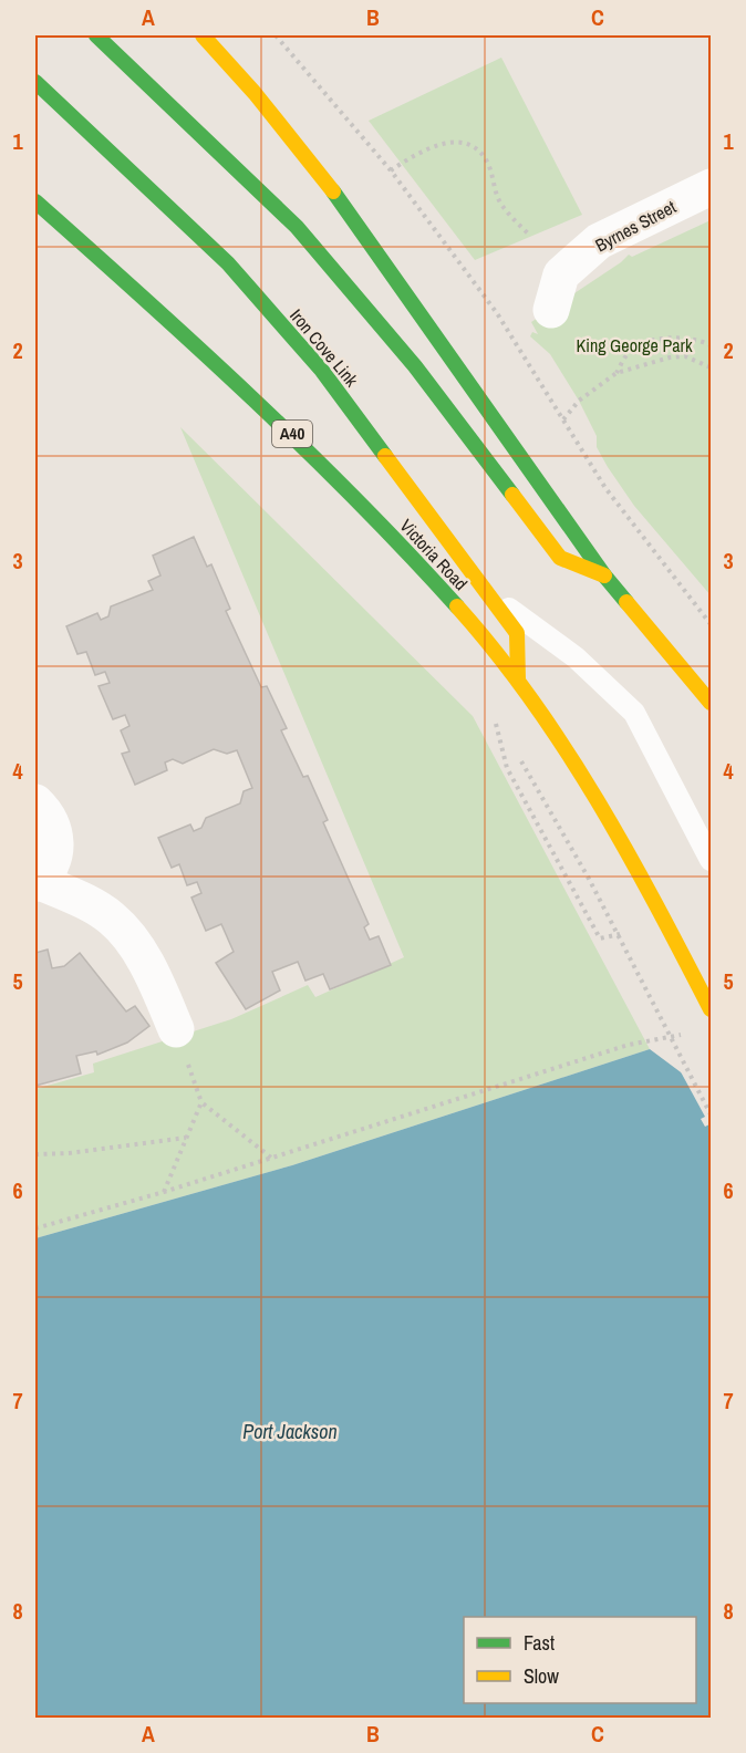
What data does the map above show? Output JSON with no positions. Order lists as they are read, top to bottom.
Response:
{
  "streets": {
    "highway": ["Iron Cove Link", "A40", "Victoria Road"],
    "street": ["Byrnes Street"]
  },
  "crossings": [
    ["Iron Cove Link", "Victoria Road"]
  ],
  "water": ["Port Jackson"],
  "parks": ["King George Park"],
  "legend": ["Fast", "Slow"],
  "grid": {
    "columns": ["A", "B", "C"],
    "rows": [
      "1",
      "2",
      "3",
      "4",
      "5",
      "6",
      "7",
      "8"
    ]
  }
}
